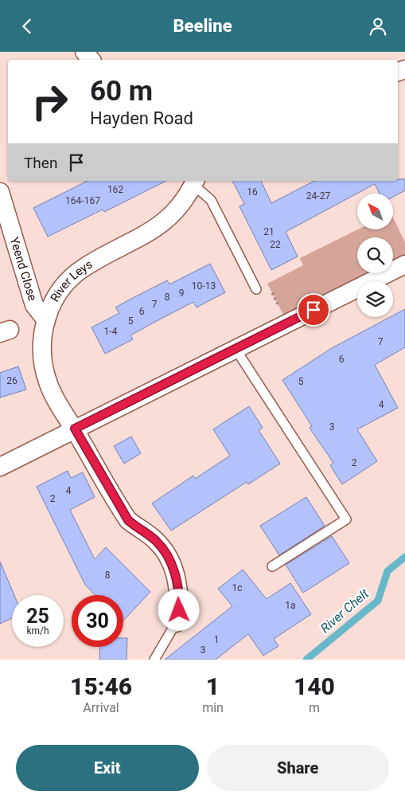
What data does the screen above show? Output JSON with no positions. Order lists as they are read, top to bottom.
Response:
{
  "streets": {
    "street": ["Yeend Close", "River Leys"]
  },
  "crossings": [
    ["Yeend Close", "River Leys"]
  ],
  "water": ["River Chelt"],
  "house_numbers": [
    "162",
    "16",
    "24-27",
    "164-167",
    "21",
    "22",
    "10-13",
    "9",
    "8",
    "7",
    "6",
    "5",
    "1-4",
    "7",
    "6",
    "26",
    "5",
    "4",
    "3",
    "2",
    "4",
    "2",
    "8",
    "1c",
    "1a",
    "1",
    "3"
  ],
  "north": "top left",
  "page": {
    "header": "Beeline",
    "turn": ["60 m", "Hayden Road"],
    "then": "Then",
    "speed": "25 km/h",
    "limit": "30",
    "eta": [
      "15:46",
      "Arrival",
      "1",
      "min",
      "140",
      "m"
    ],
    "buttons": ["Exit", "Share"]
  }
}
